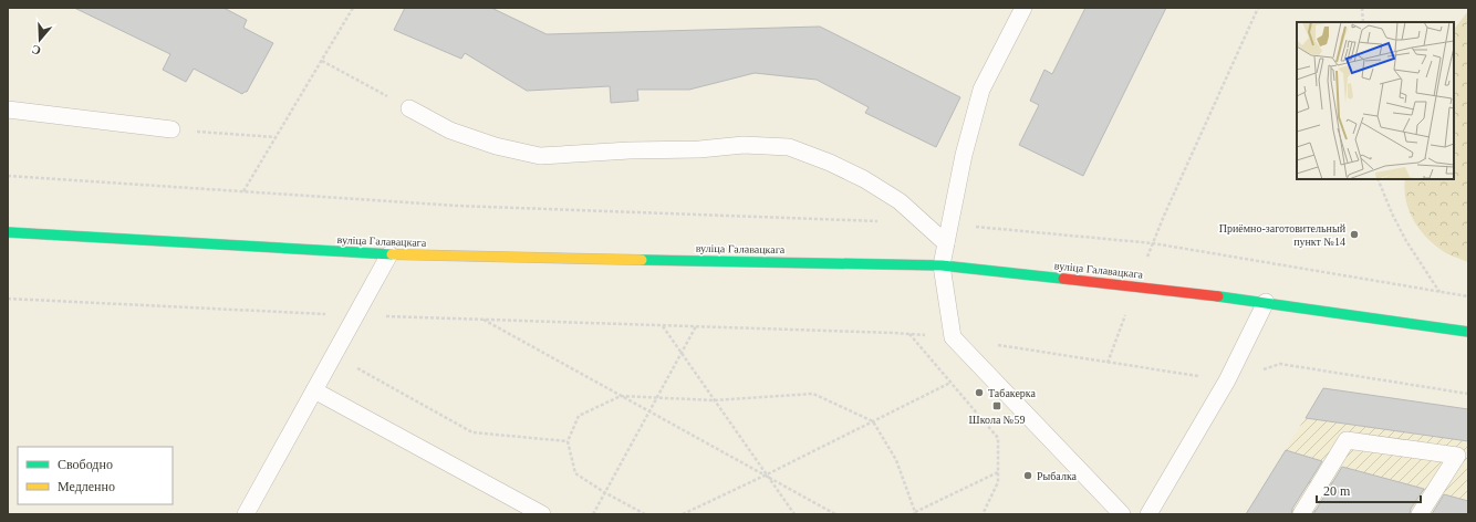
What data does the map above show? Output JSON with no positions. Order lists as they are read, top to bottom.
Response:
{
  "streets": {
    "street": ["вуліца Галавацкага"]
  },
  "places": {
    "other": ["Приёмно-заготовительный пункт №14", "Табакерка", "Рыбалка"],
    "transit": ["Школа №59"]
  },
  "legend": ["Свободно", "Медленно"],
  "scale_bar": "20 m",
  "north": "bottom"
}
